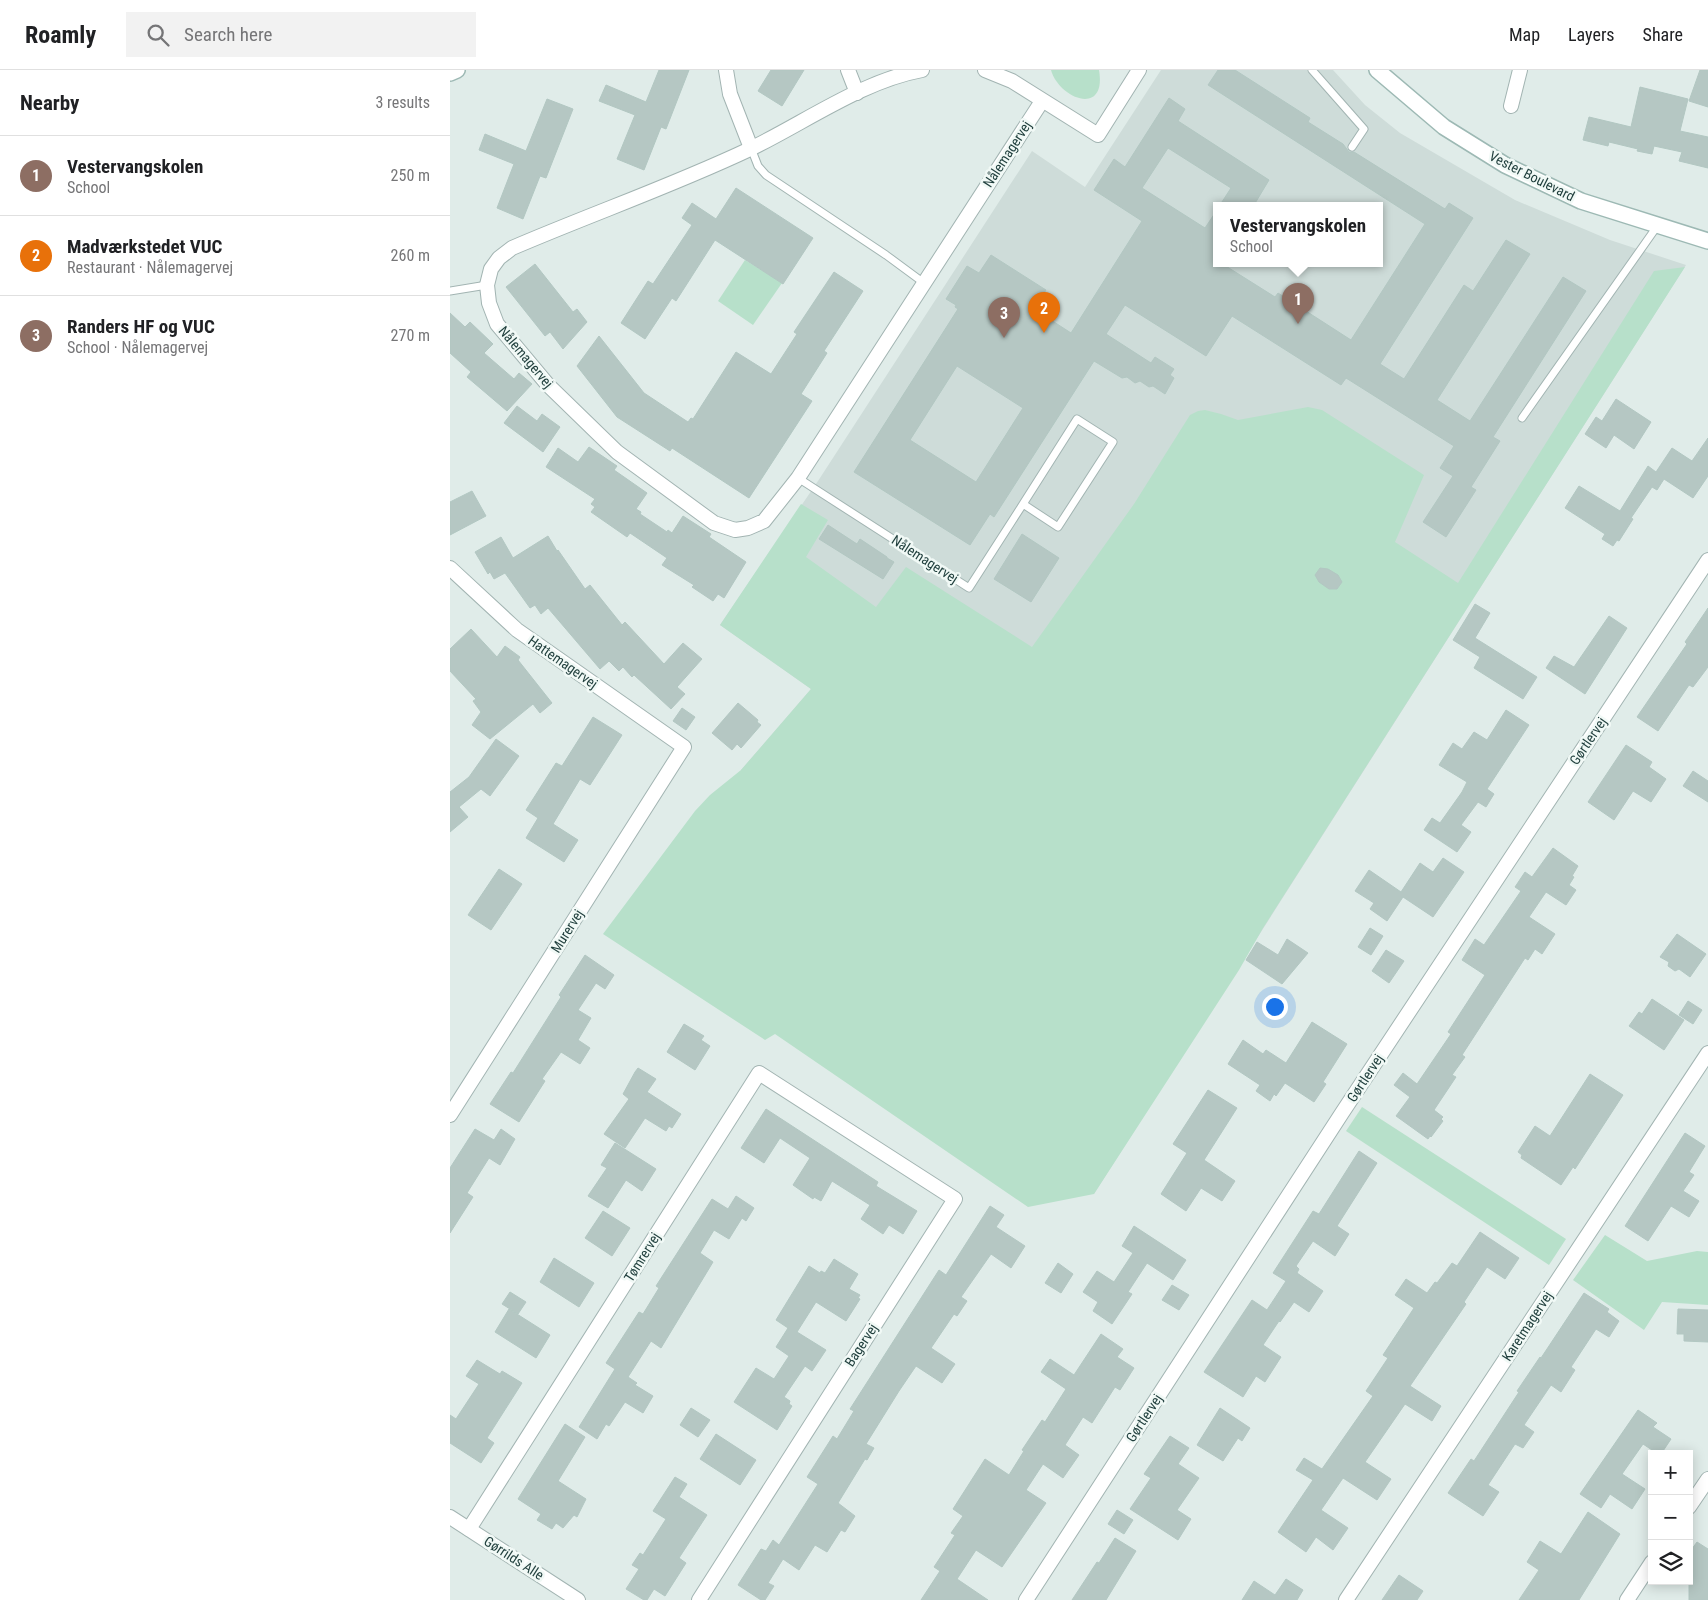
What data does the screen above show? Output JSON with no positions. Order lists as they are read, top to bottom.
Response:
{
  "streets": {
    "main road": ["Vester Boulevard"],
    "street": [
      "Nålemagervej",
      "Hattemagervej",
      "Gørtlervej",
      "Murervej",
      "Tømrervej",
      "Karetmagervej",
      "Bagervej",
      "Gørrilds Alle"
    ]
  },
  "crossings": [
    ["Hattemagervej", "Murervej"],
    ["Tømrervej", "Bagervej"],
    ["Tømrervej", "Gørrilds Alle"]
  ],
  "page": {
    "header": "Roamly",
    "search": "Search here",
    "nav": ["Map", "Layers", "Share"],
    "heading": ["Nearby", "3 results"],
    "list": [
      {
        "mark": "1",
        "name": "Vestervangskolen",
        "note": "School",
        "value": "250 m"
      },
      {
        "mark": "2",
        "name": "Madværkstedet VUC",
        "note": "Restaurant · Nålemagervej",
        "value": "260 m"
      },
      {
        "mark": "3",
        "name": "Randers HF og VUC",
        "note": "School · Nålemagervej",
        "value": "270 m"
      }
    ],
    "popup": ["Vestervangskolen", "School"],
    "pins": ["1", "2", "3"],
    "map_buttons": ["+", "−"]
  }
}
